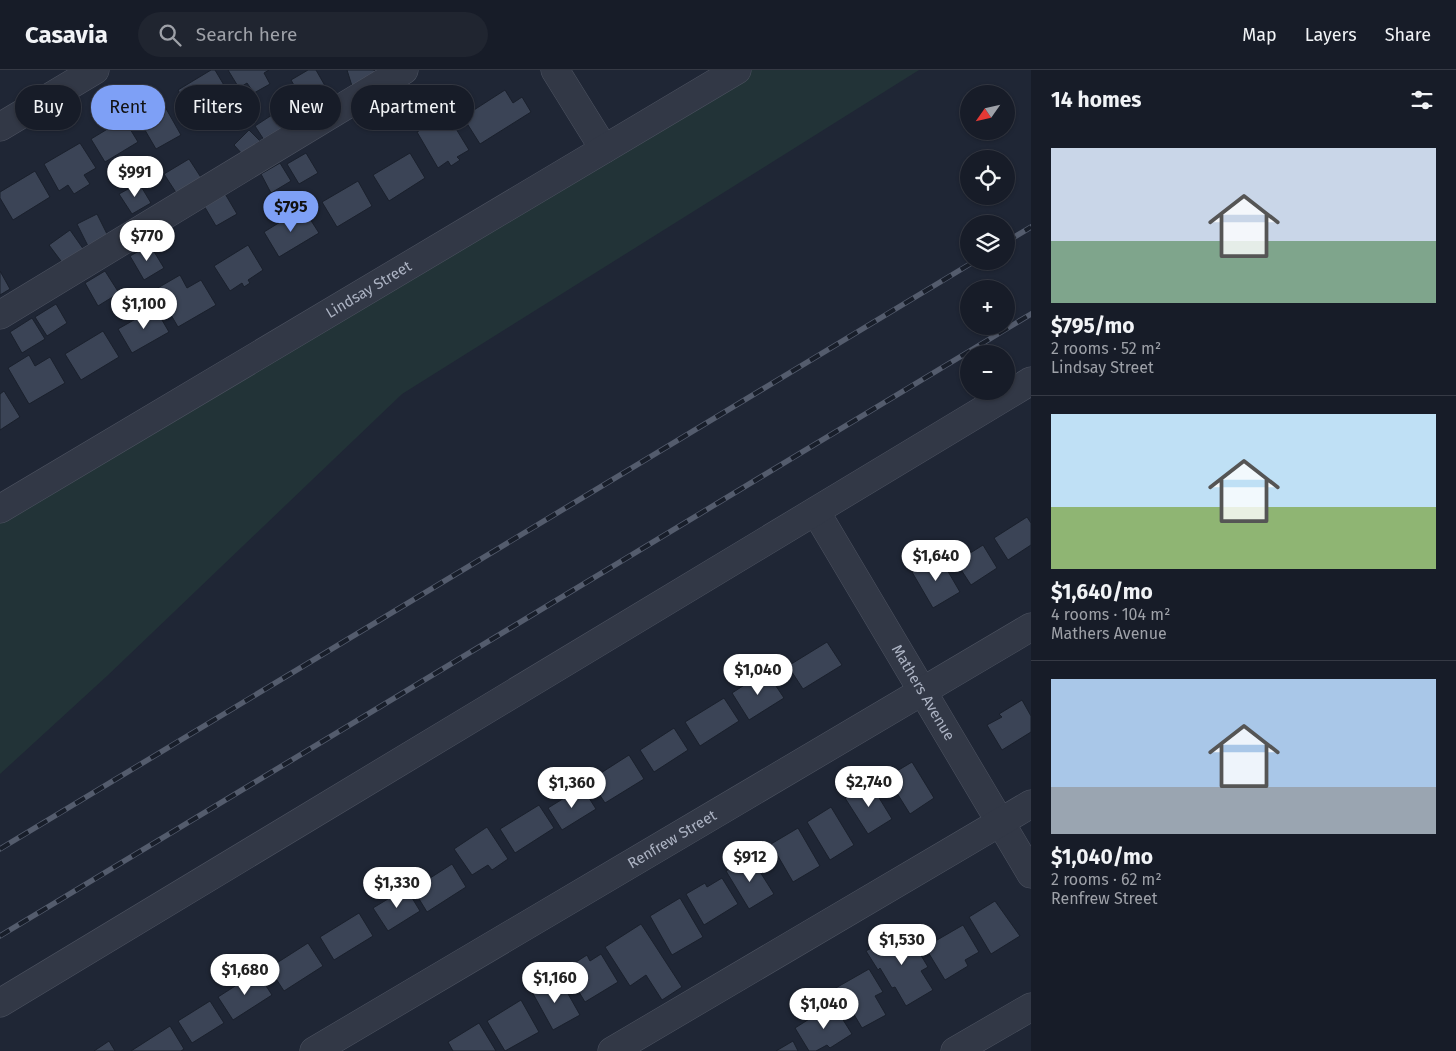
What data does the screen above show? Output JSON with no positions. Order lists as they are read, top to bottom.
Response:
{
  "streets": {
    "street": ["Lindsay Street", "Mathers Avenue", "Renfrew Street"]
  },
  "crossings": [
    ["Mathers Avenue", "Renfrew Street"]
  ],
  "north": "bottom left",
  "page": {
    "header": "Casavia",
    "search": "Search here",
    "nav": ["Map", "Layers", "Share"],
    "heading": "14 homes",
    "map_buttons": ["+", "−"],
    "chip": [
      "Buy",
      "Rent",
      "Filters",
      "New",
      "Apartment"
    ],
    "list": [
      {
        "name": "$795/mo",
        "note": "2 rooms · 52 m² · Lindsay Street"
      },
      {
        "name": "$1,640/mo",
        "note": "4 rooms · 104 m² · Mathers Avenue"
      },
      {
        "name": "$1,040/mo",
        "note": "2 rooms · 62 m² · Renfrew Street"
      }
    ],
    "price": [
      "$991",
      "$795",
      "$770",
      "$1,100",
      "$1,640",
      "$1,040",
      "$2,740",
      "$1,360",
      "$912",
      "$1,330",
      "$1,530",
      "$1,680",
      "$1,160",
      "$1,040"
    ]
  }
}
